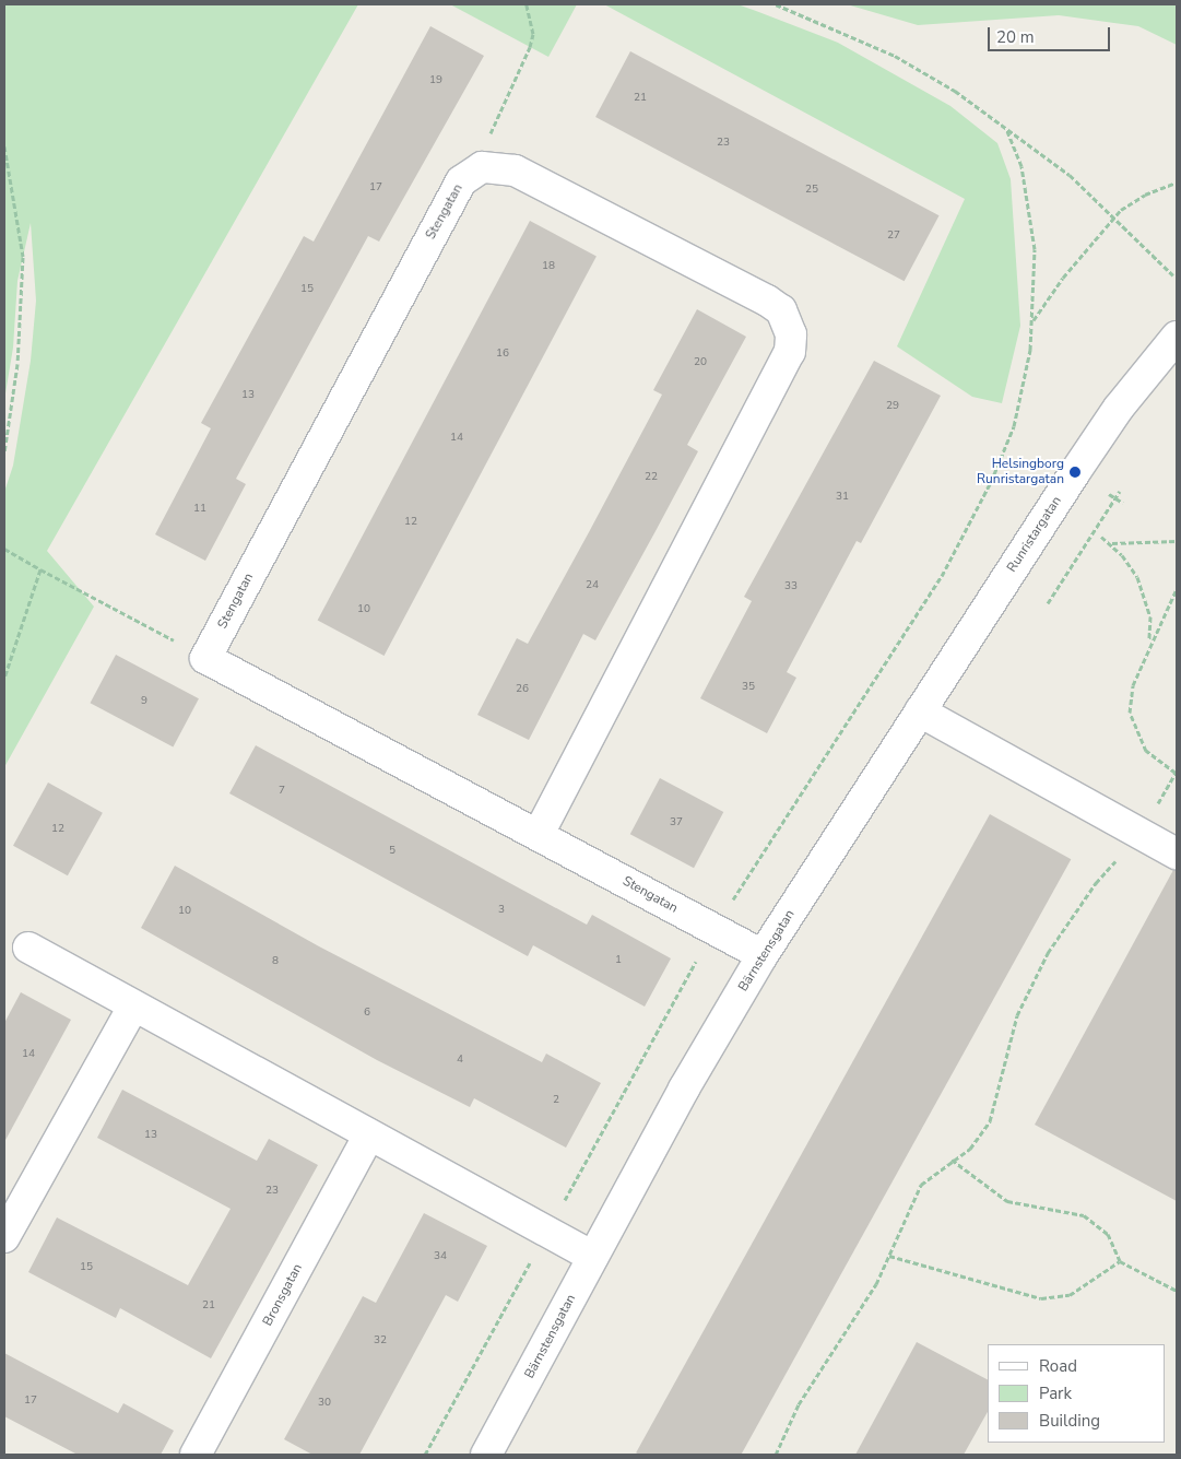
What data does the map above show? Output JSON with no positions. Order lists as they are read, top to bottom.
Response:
{
  "streets": {
    "street": [
      "Stengatan",
      "Runristargatan",
      "Bärnstensgatan",
      "Bronsgatan"
    ]
  },
  "crossings": [
    ["Stengatan", "Bärnstensgatan"],
    ["Runristargatan", "Bärnstensgatan"]
  ],
  "places": ["Helsingborg Runristargatan"],
  "house_numbers": [
    "19",
    "21",
    "23",
    "17",
    "25",
    "27",
    "18",
    "15",
    "16",
    "20",
    "13",
    "29",
    "14",
    "22",
    "31",
    "11",
    "12",
    "24",
    "33",
    "10",
    "35",
    "26",
    "9",
    "7",
    "37",
    "12",
    "5",
    "3",
    "10",
    "1",
    "8",
    "6",
    "14",
    "4",
    "2",
    "13",
    "23",
    "34",
    "15",
    "21",
    "32",
    "17",
    "30"
  ],
  "legend": ["Road", "Park", "Building"],
  "scale_bar": "20 m"
}
